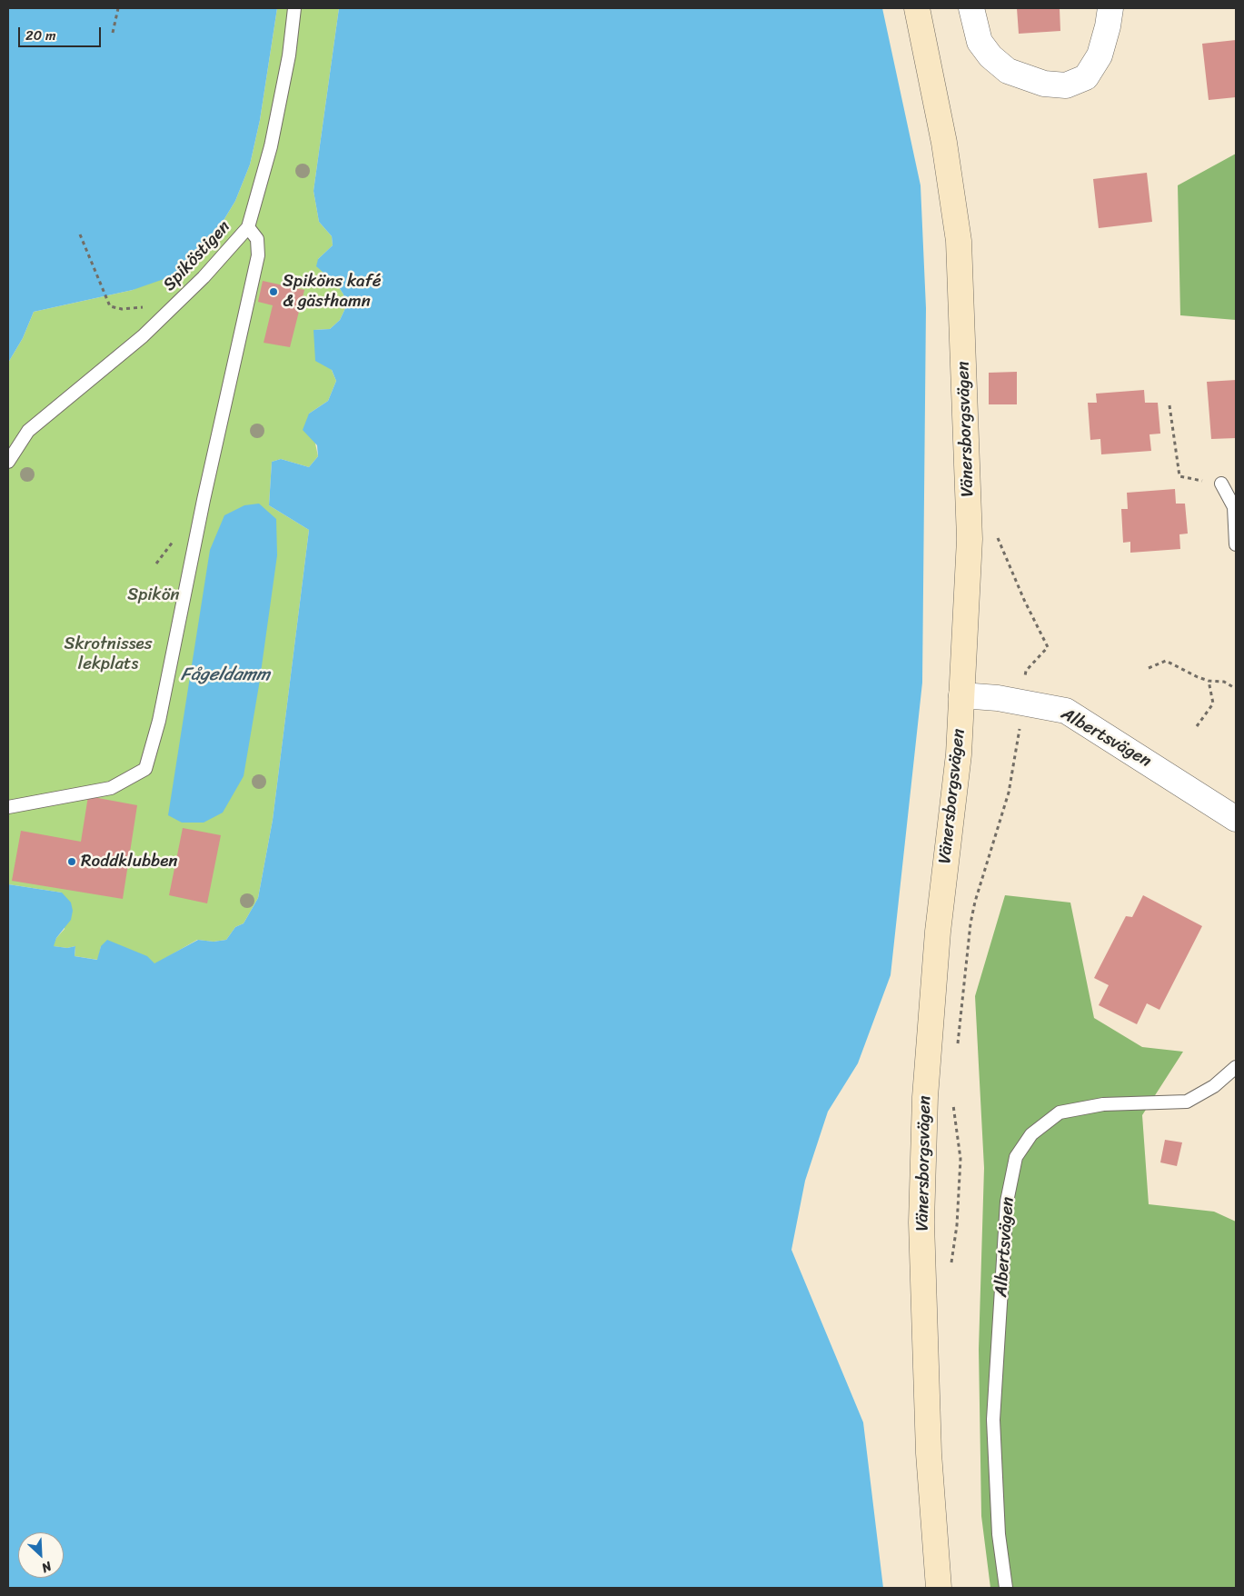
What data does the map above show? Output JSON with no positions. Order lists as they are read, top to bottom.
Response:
{
  "streets": {
    "main road": ["Vänersborgsvägen"],
    "street": ["Albertsvägen"],
    "lane": ["Spiköstigen"]
  },
  "crossings": [
    ["Vänersborgsvägen", "Albertsvägen"]
  ],
  "water": ["Fågeldamm"],
  "parks": ["Spikön", "Skrotnisses lekplats"],
  "places": ["Spiköns kafé & gästhamn", "Roddklubben"],
  "scale_bar": "20 m",
  "north": "bottom right"
}
